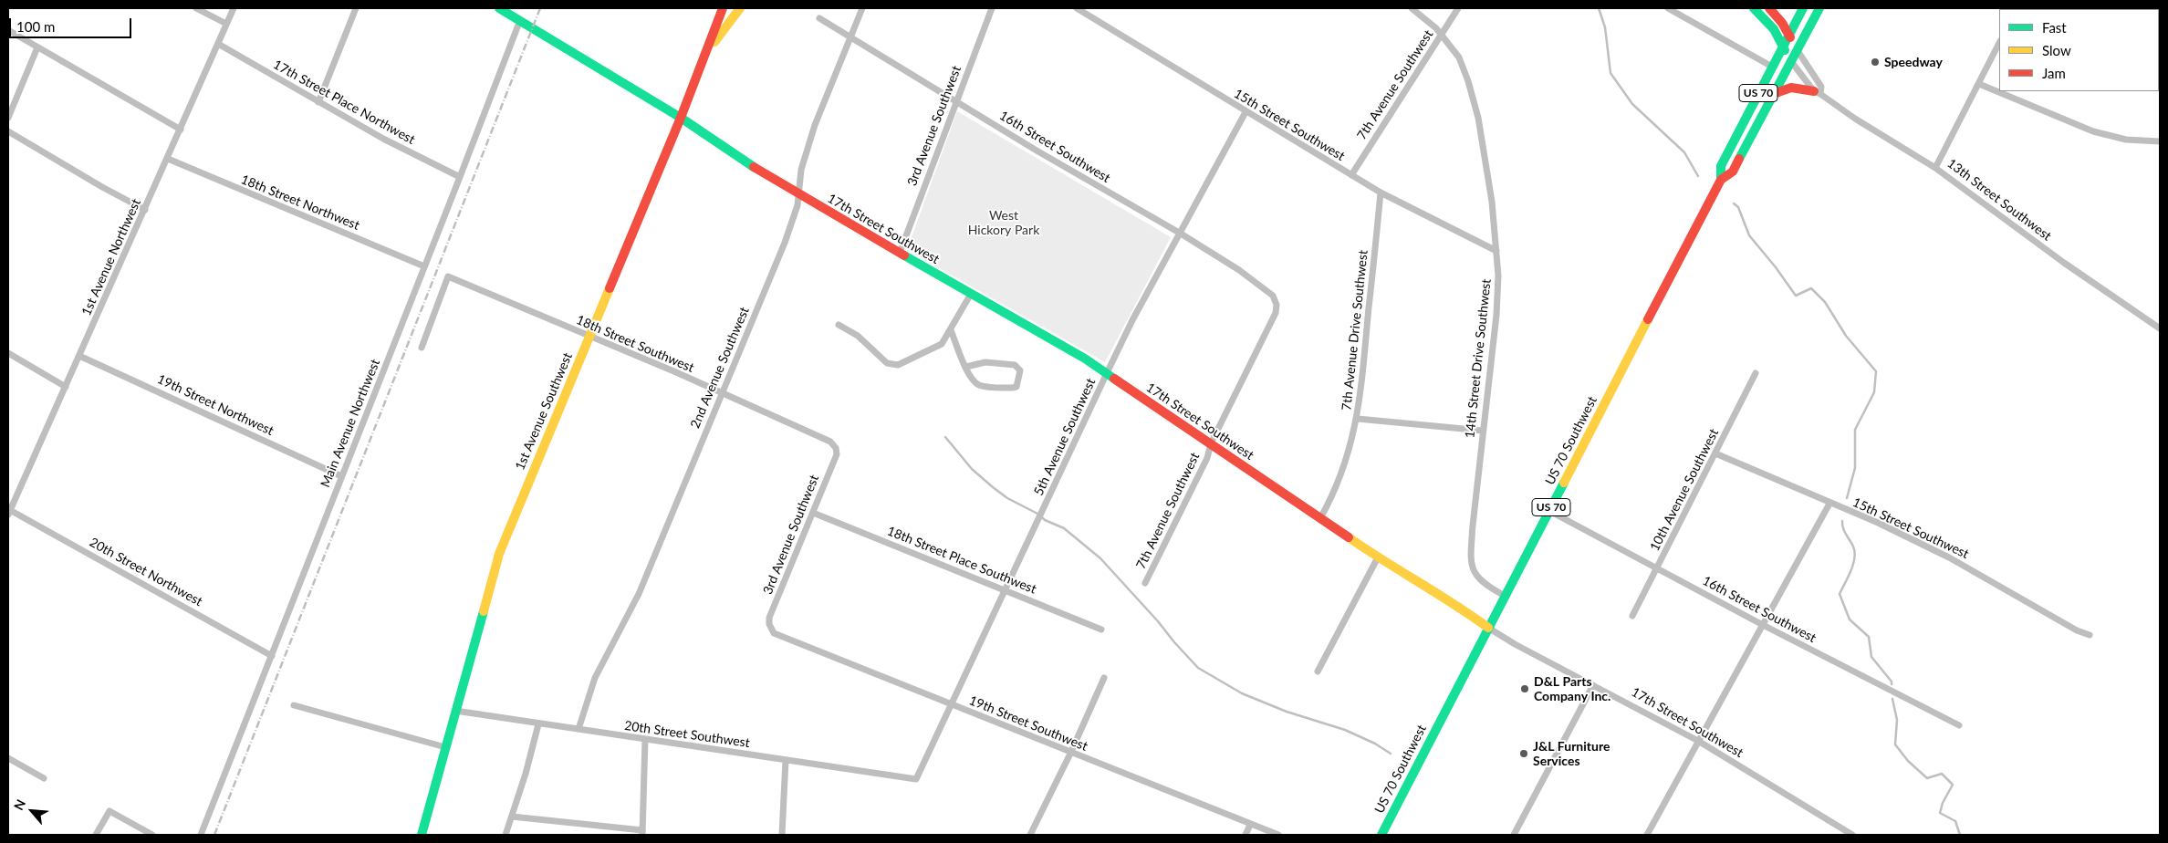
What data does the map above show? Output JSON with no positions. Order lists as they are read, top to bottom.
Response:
{
  "streets": {
    "main road": [
      "US 70",
      "13th Street Southwest",
      "17th Street Southwest",
      "1st Avenue Southwest",
      "US 70 Southwest"
    ],
    "street": [
      "7th Avenue Southwest",
      "17th Street Place Northwest",
      "15th Street Southwest",
      "3rd Avenue Southwest",
      "16th Street Southwest",
      "18th Street Northwest",
      "1st Avenue Northwest",
      "7th Avenue Drive Southwest",
      "18th Street Southwest",
      "14th Street Drive Southwest",
      "2nd Avenue Southwest",
      "19th Street Northwest",
      "Main Avenue Northwest",
      "5th Avenue Southwest",
      "10th Avenue Southwest",
      "18th Street Place Southwest",
      "20th Street Northwest",
      "19th Street Southwest",
      "20th Street Southwest"
    ]
  },
  "crossings": [
    ["7th Avenue Southwest", "15th Street Southwest"],
    ["7th Avenue Southwest", "16th Street Southwest"],
    ["7th Avenue Southwest", "17th Street Southwest"],
    ["7th Avenue Southwest", "14th Street Drive Southwest"],
    ["17th Street Place Northwest", "1st Avenue Northwest"],
    ["17th Street Place Northwest", "Main Avenue Northwest"],
    ["15th Street Southwest", "7th Avenue Drive Southwest"],
    ["15th Street Southwest", "14th Street Drive Southwest"],
    ["15th Street Southwest", "5th Avenue Southwest"],
    ["15th Street Southwest", "10th Avenue Southwest"],
    ["3rd Avenue Southwest", "16th Street Southwest"],
    ["3rd Avenue Southwest", "17th Street Southwest"],
    ["3rd Avenue Southwest", "18th Street Southwest"],
    ["3rd Avenue Southwest", "18th Street Place Southwest"],
    ["3rd Avenue Southwest", "19th Street Southwest"],
    ["16th Street Southwest", "2nd Avenue Southwest"],
    ["16th Street Southwest", "5th Avenue Southwest"],
    ["16th Street Southwest", "US 70 Southwest"],
    ["16th Street Southwest", "10th Avenue Southwest"],
    ["13th Street Southwest", "US 70 Southwest"],
    ["18th Street Northwest", "1st Avenue Northwest"],
    ["18th Street Northwest", "Main Avenue Northwest"],
    ["17th Street Southwest", "7th Avenue Drive Southwest"],
    ["17th Street Southwest", "2nd Avenue Southwest"],
    ["17th Street Southwest", "1st Avenue Southwest"],
    ["17th Street Southwest", "Main Avenue Northwest"],
    ["17th Street Southwest", "5th Avenue Southwest"],
    ["17th Street Southwest", "US 70 Southwest"],
    ["1st Avenue Northwest", "19th Street Northwest"],
    ["1st Avenue Northwest", "20th Street Northwest"],
    ["18th Street Southwest", "2nd Avenue Southwest"],
    ["18th Street Southwest", "1st Avenue Southwest"],
    ["14th Street Drive Southwest", "US 70 Southwest"],
    ["2nd Avenue Southwest", "20th Street Southwest"],
    ["19th Street Northwest", "Main Avenue Northwest"],
    ["1st Avenue Southwest", "20th Street Southwest"],
    ["Main Avenue Northwest", "20th Street Northwest"],
    ["5th Avenue Southwest", "18th Street Place Southwest"],
    ["5th Avenue Southwest", "19th Street Southwest"],
    ["5th Avenue Southwest", "20th Street Southwest"]
  ],
  "parks": ["West Hickory Park"],
  "places": ["Speedway", "D&L Parts Company Inc.", "J&L Furniture Services"],
  "legend": ["Fast", "Slow", "Jam"],
  "scale_bar": "100 m",
  "north": "top left"
}
